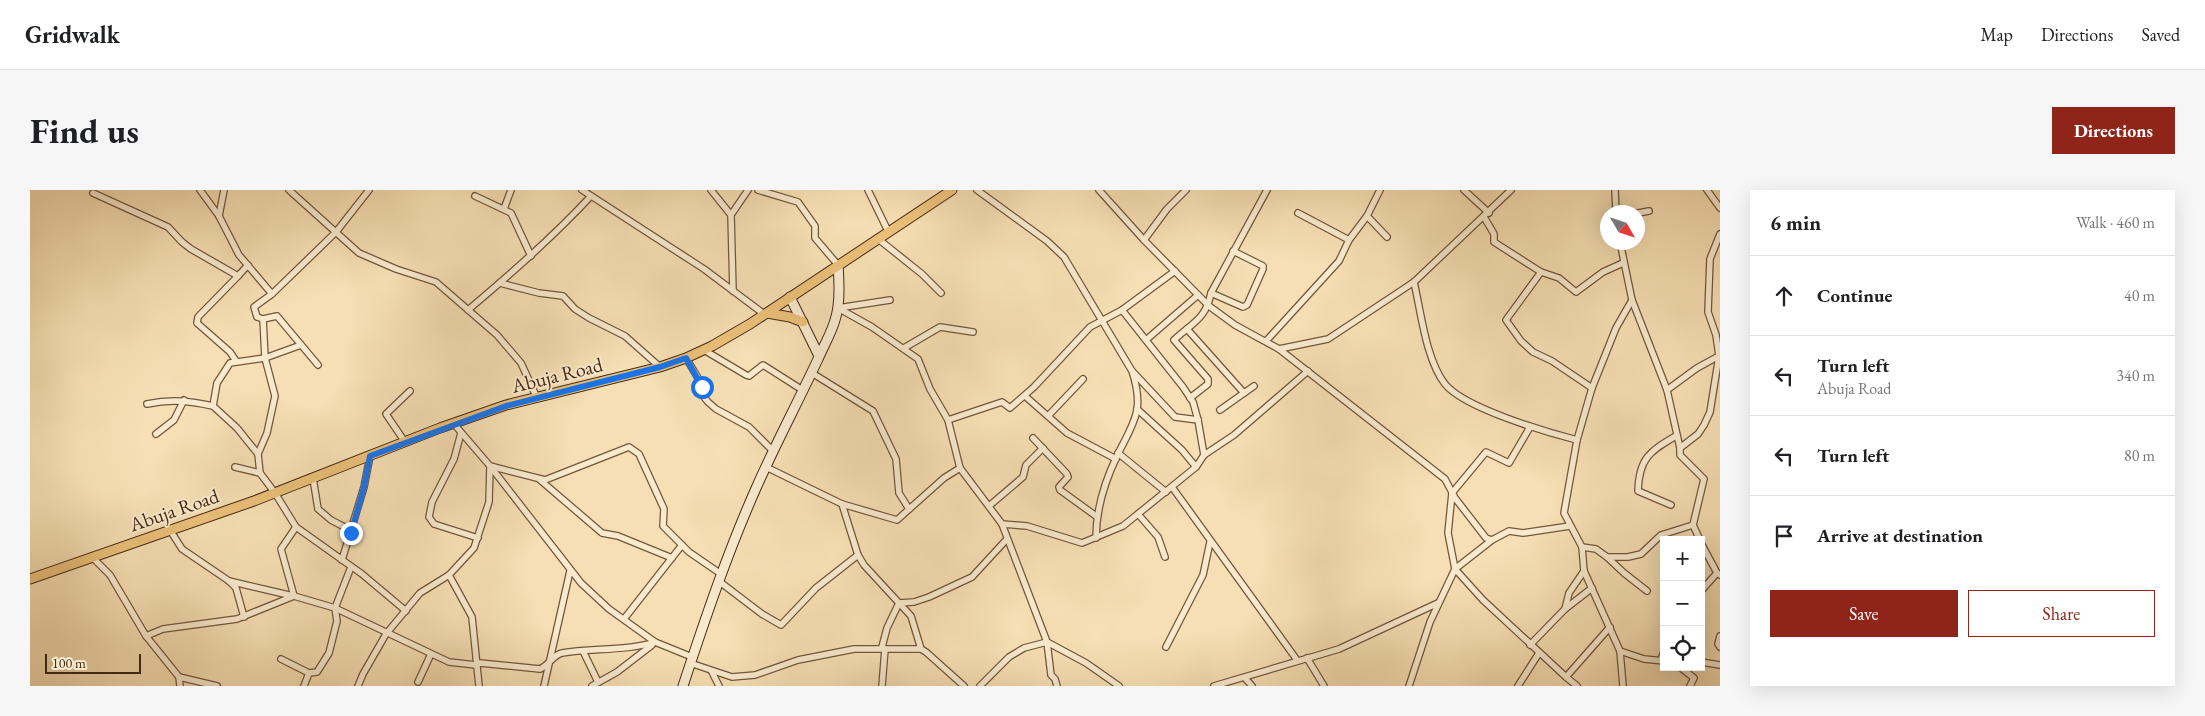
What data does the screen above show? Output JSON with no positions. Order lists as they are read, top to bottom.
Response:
{
  "streets": {
    "main road": ["Abuja Road"]
  },
  "scale_bar": "100 m",
  "north": "bottom right",
  "page": {
    "header": "Gridwalk",
    "nav": ["Map", "Directions", "Saved"],
    "buttons": [
      "Directions",
      ["Save", "Share"]
    ],
    "title": "Find us",
    "heading": ["6 min", "Walk · 460 m"],
    "list": [
      ["Continue", "40 m"],
      ["Turn left", "Abuja Road", "340 m"],
      ["Turn left", "80 m"],
      "Arrive at destination"
    ],
    "map_buttons": ["+", "−"],
    "scale": "100 m"
  }
}
